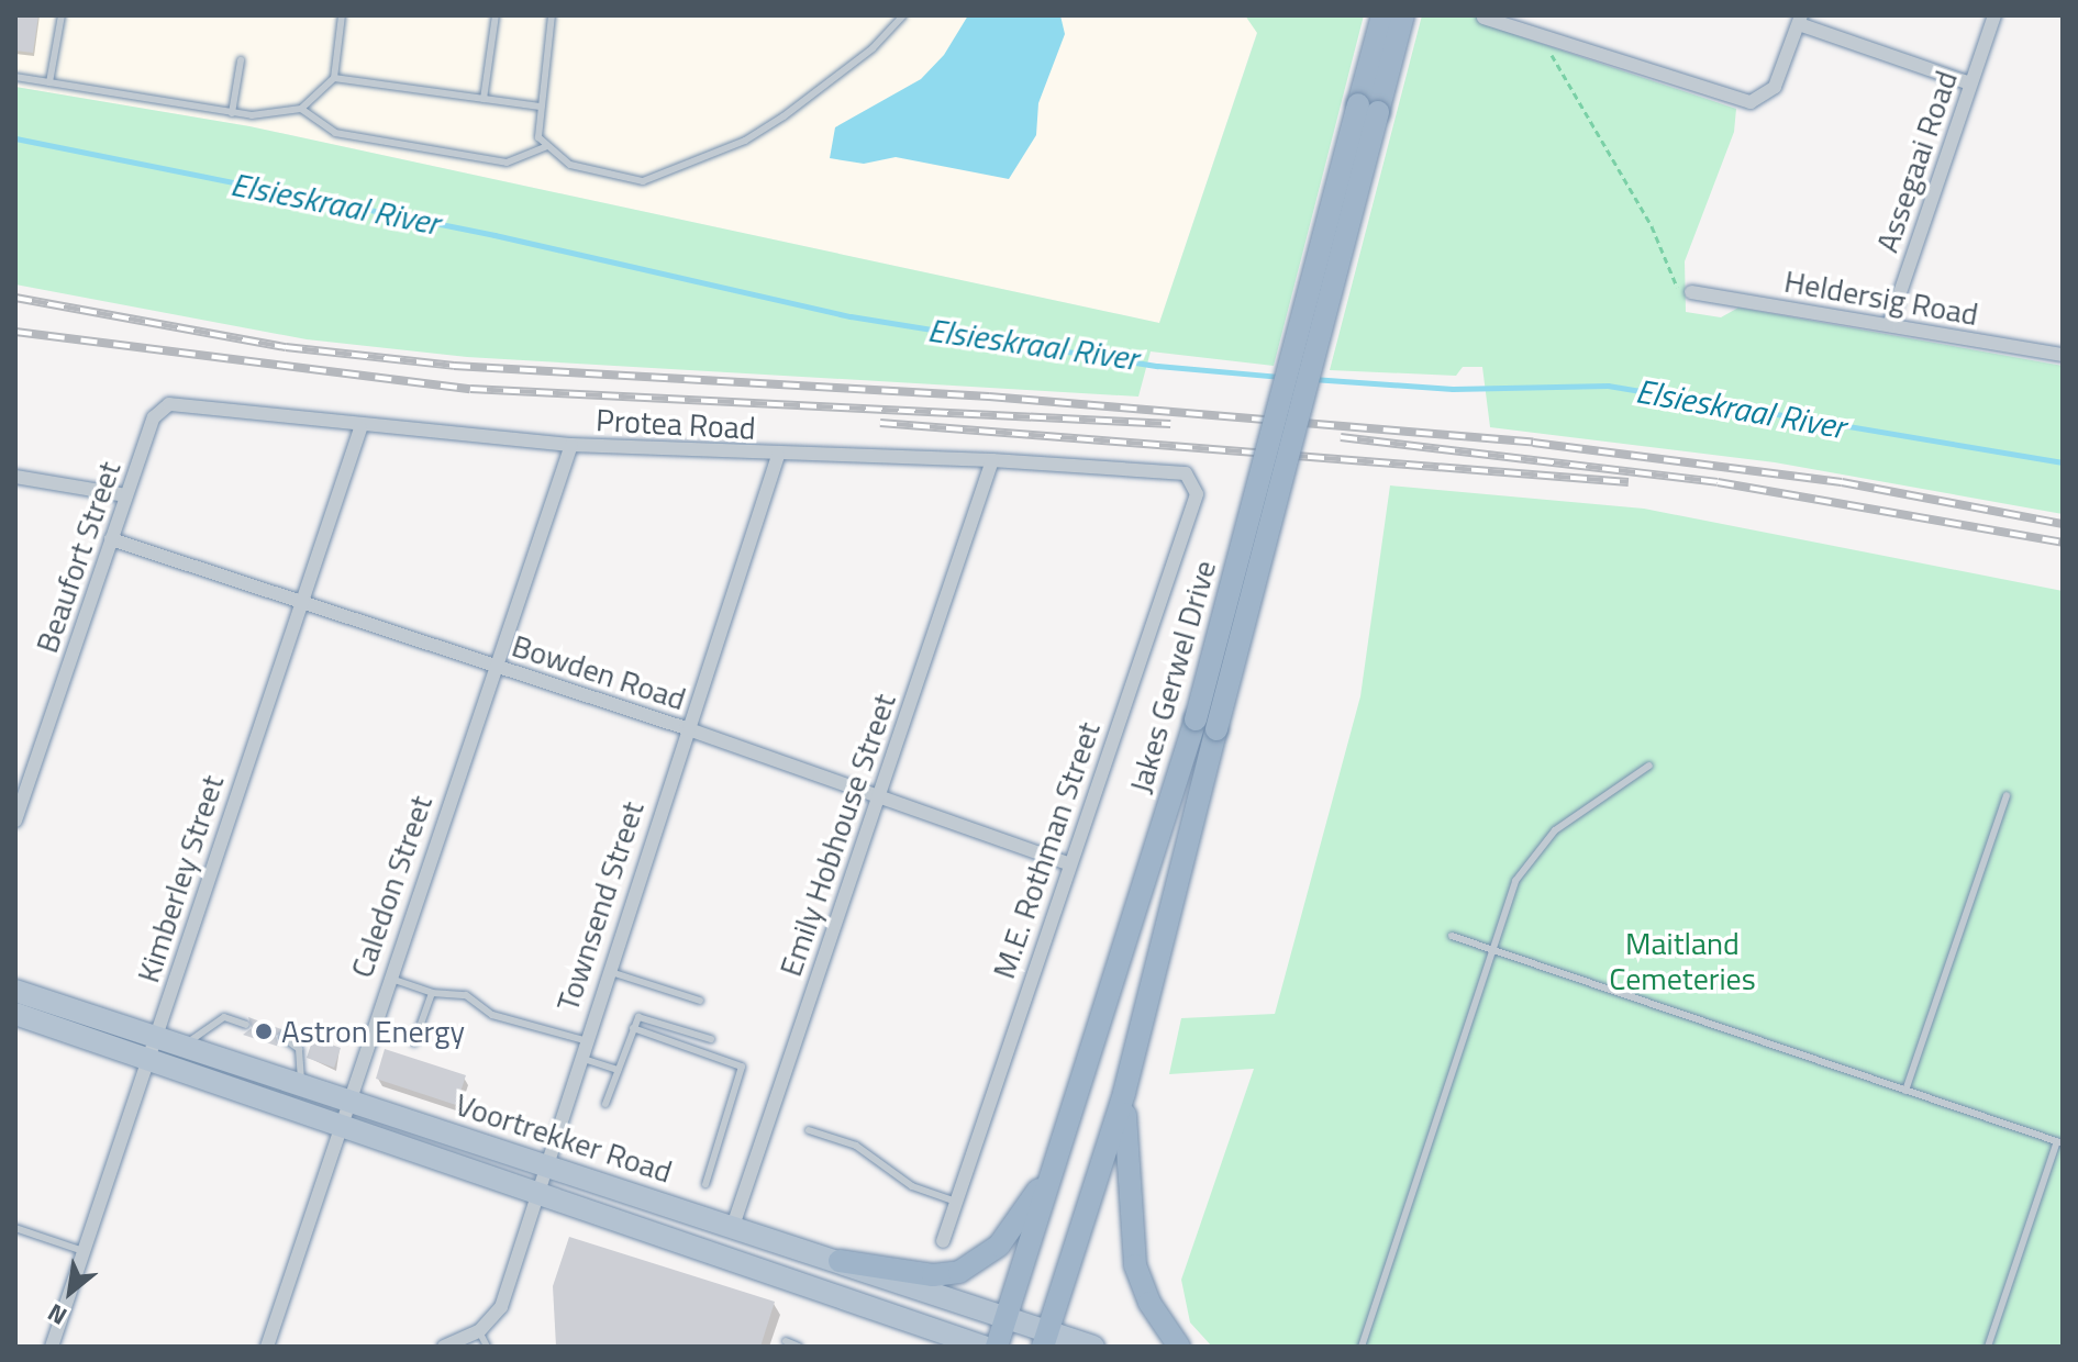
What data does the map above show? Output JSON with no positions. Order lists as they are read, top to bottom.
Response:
{
  "streets": {
    "highway": ["Jakes Gerwel Drive"],
    "main road": ["Voortrekker Road"],
    "street": [
      "Assegaai Road",
      "Heldersig Road",
      "Protea Road",
      "Beaufort Street",
      "Bowden Road",
      "Emily Hobhouse Street",
      "M.E. Rothman Street",
      "Kimberley Street",
      "Caledon Street",
      "Townsend Street"
    ]
  },
  "crossings": [
    ["Assegaai Road", "Heldersig Road"],
    ["Protea Road", "Beaufort Street"],
    ["Protea Road", "Emily Hobhouse Street"],
    ["Protea Road", "M.E. Rothman Street"],
    ["Protea Road", "Kimberley Street"],
    ["Protea Road", "Caledon Street"],
    ["Protea Road", "Townsend Street"],
    ["Beaufort Street", "Bowden Road"],
    ["Bowden Road", "Emily Hobhouse Street"],
    ["Bowden Road", "M.E. Rothman Street"],
    ["Bowden Road", "Kimberley Street"],
    ["Bowden Road", "Caledon Street"],
    ["Bowden Road", "Townsend Street"],
    ["Jakes Gerwel Drive", "Voortrekker Road"],
    ["Emily Hobhouse Street", "Voortrekker Road"],
    ["Kimberley Street", "Voortrekker Road"],
    ["Caledon Street", "Voortrekker Road"],
    ["Townsend Street", "Voortrekker Road"]
  ],
  "water": ["Elsieskraal River"],
  "parks": ["Maitland Cemeteries"],
  "places": ["Astron Energy"],
  "north": "bottom left"
}
